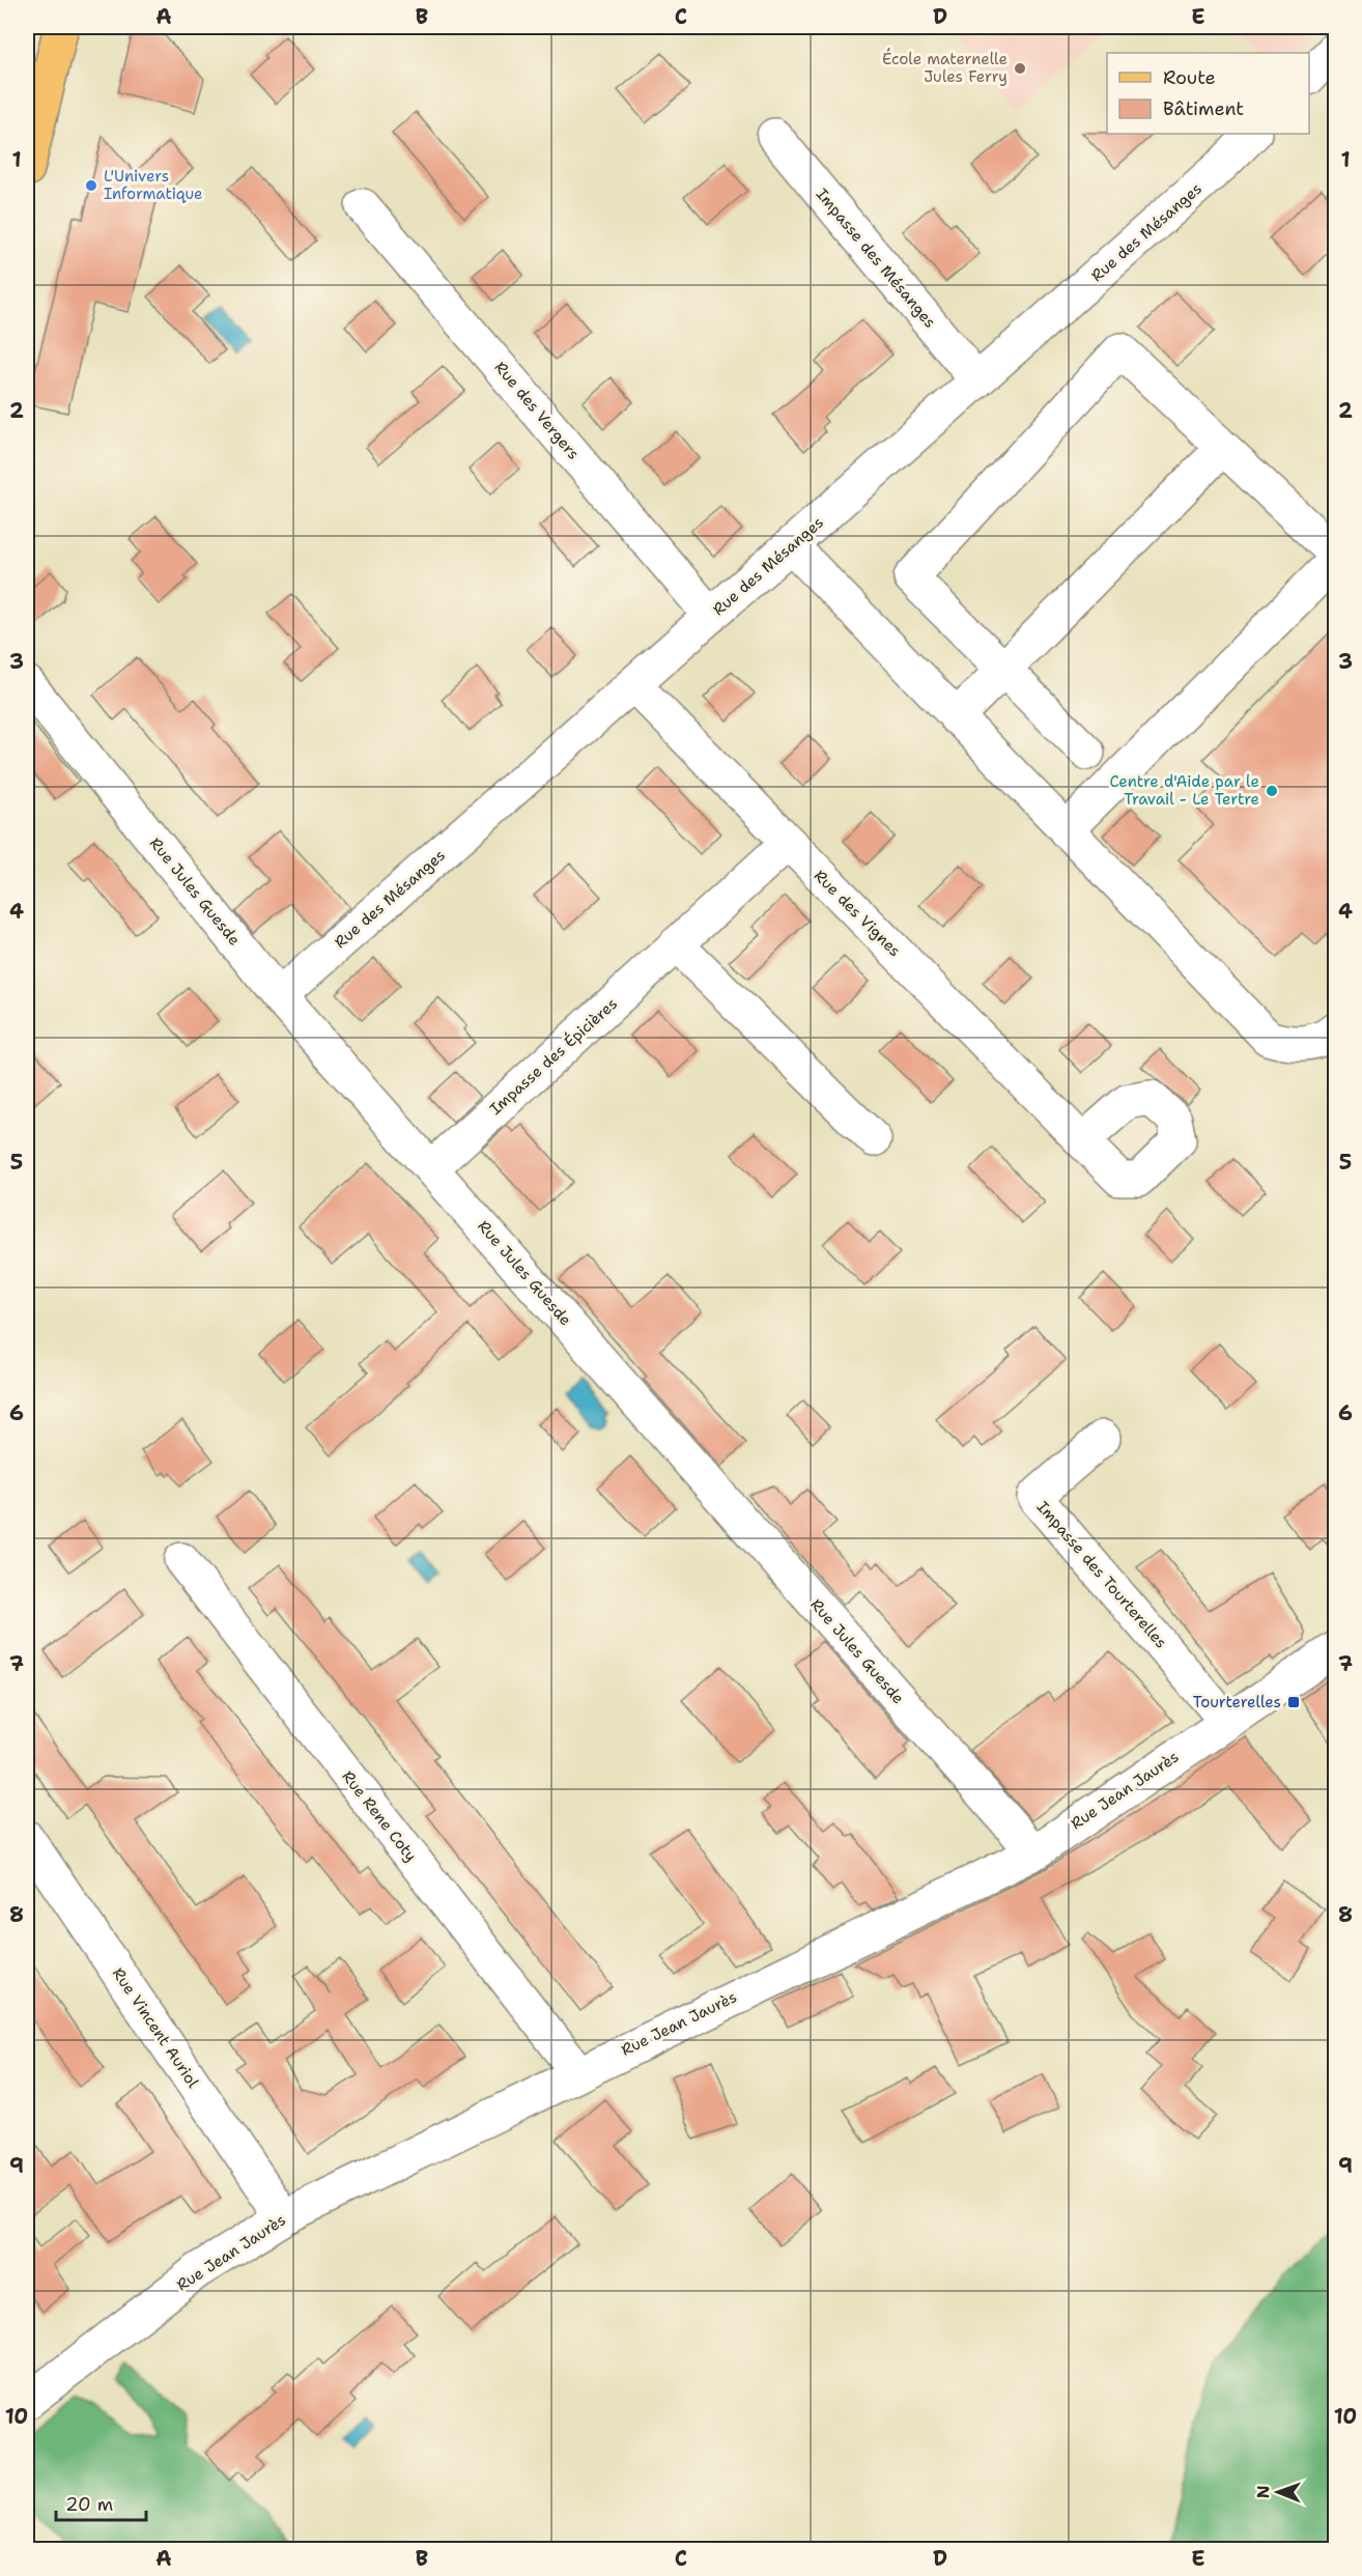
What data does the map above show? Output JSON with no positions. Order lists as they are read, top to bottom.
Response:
{
  "streets": {
    "street": [
      "Rue des Mésanges",
      "Impasse des Mésanges",
      "Rue des Vergers",
      "Rue Jules Guesde",
      "Rue des Vignes",
      "Impasse des Épicières",
      "Impasse des Tourterelles",
      "Rue Jean Jaurès",
      "Rue Rene Coty",
      "Rue Vincent Auriol"
    ]
  },
  "crossings": [
    ["Rue des Mésanges", "Impasse des Mésanges"],
    ["Rue des Mésanges", "Rue des Vergers"],
    ["Rue des Mésanges", "Rue Jules Guesde"],
    ["Rue des Mésanges", "Rue des Vignes"],
    ["Rue Jules Guesde", "Impasse des Épicières"],
    ["Rue Jules Guesde", "Rue Jean Jaurès"],
    ["Rue des Vignes", "Impasse des Épicières"],
    ["Impasse des Tourterelles", "Rue Jean Jaurès"],
    ["Rue Jean Jaurès", "Rue Rene Coty"],
    ["Rue Jean Jaurès", "Rue Vincent Auriol"]
  ],
  "places": {
    "other": ["École maternelle Jules Ferry", "L'Univers Informatique", "Centre d'Aide par le Travail - Le Tertre"],
    "transit": ["Tourterelles"]
  },
  "legend": ["Route", "Bâtiment"],
  "scale_bar": "20 m",
  "north": "left",
  "grid": {
    "columns": [
      "A",
      "B",
      "C",
      "D",
      "E"
    ],
    "rows": [
      "1",
      "2",
      "3",
      "4",
      "5",
      "6",
      "7",
      "8",
      "9",
      "10"
    ]
  }
}
